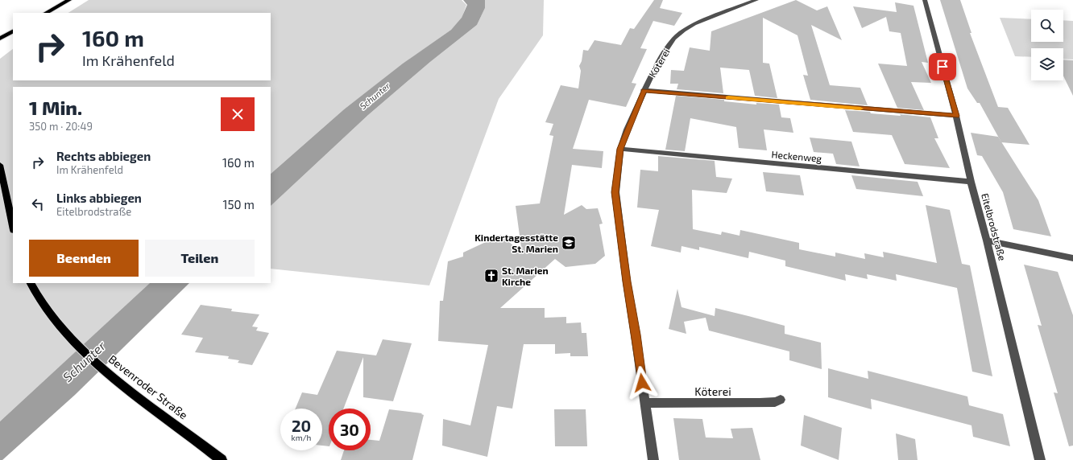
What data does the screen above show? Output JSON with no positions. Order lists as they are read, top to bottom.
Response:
{
  "streets": {
    "main road": ["Bevenroder Straße"],
    "street": ["Köterei", "Heckenweg", "Eitelbrodstraße"]
  },
  "crossings": [
    ["Köterei", "Heckenweg"],
    ["Heckenweg", "Eitelbrodstraße"]
  ],
  "water": ["Schunter"],
  "places": {
    "school or university": ["Kindertagesstätte St. Marien"],
    "church": ["St. Marien Kirche"]
  },
  "page": {
    "turn": ["160 m", "Im Krähenfeld"],
    "heading": ["1 Min.", "350 m · 20:49"],
    "list": [
      {
        "name": "Rechts abbiegen",
        "note": "Im Krähenfeld",
        "value": "160 m"
      },
      {
        "name": "Links abbiegen",
        "note": "Eitelbrodstraße",
        "value": "150 m"
      }
    ],
    "buttons": ["Beenden", "Teilen"],
    "speed": "20 km/h",
    "limit": "30"
  }
}
